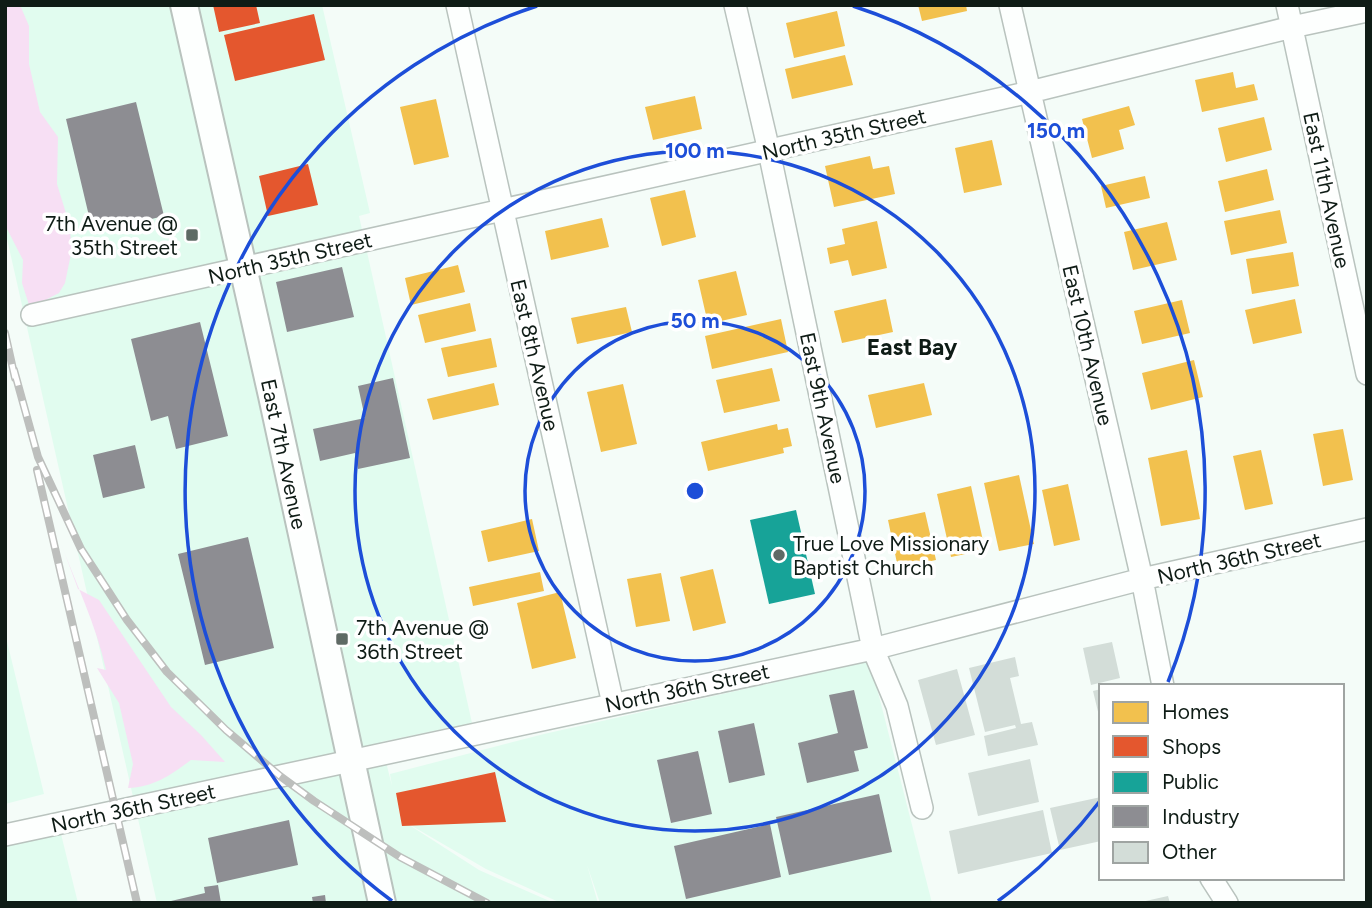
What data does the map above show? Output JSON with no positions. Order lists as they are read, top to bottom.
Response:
{
  "streets": {
    "street": [
      "North 35th Street",
      "East 11th Avenue",
      "East 10th Avenue",
      "East 8th Avenue",
      "East 9th Avenue",
      "East 7th Avenue",
      "North 36th Street"
    ]
  },
  "crossings": [
    ["North 35th Street", "East 11th Avenue"],
    ["North 35th Street", "East 10th Avenue"],
    ["North 35th Street", "East 8th Avenue"],
    ["North 35th Street", "East 9th Avenue"],
    ["North 35th Street", "East 7th Avenue"],
    ["East 10th Avenue", "North 36th Street"],
    ["East 8th Avenue", "North 36th Street"],
    ["East 9th Avenue", "North 36th Street"],
    ["East 7th Avenue", "North 36th Street"]
  ],
  "districts": ["East Bay"],
  "places": {
    "transit": ["7th Avenue @ 35th Street", "7th Avenue @ 36th Street"],
    "other": ["True Love Missionary Baptist Church"]
  },
  "legend": [
    "Homes",
    "Shops",
    "Public",
    "Industry",
    "Other"
  ],
  "rings": ["150 m", "100 m", "50 m"]
}
